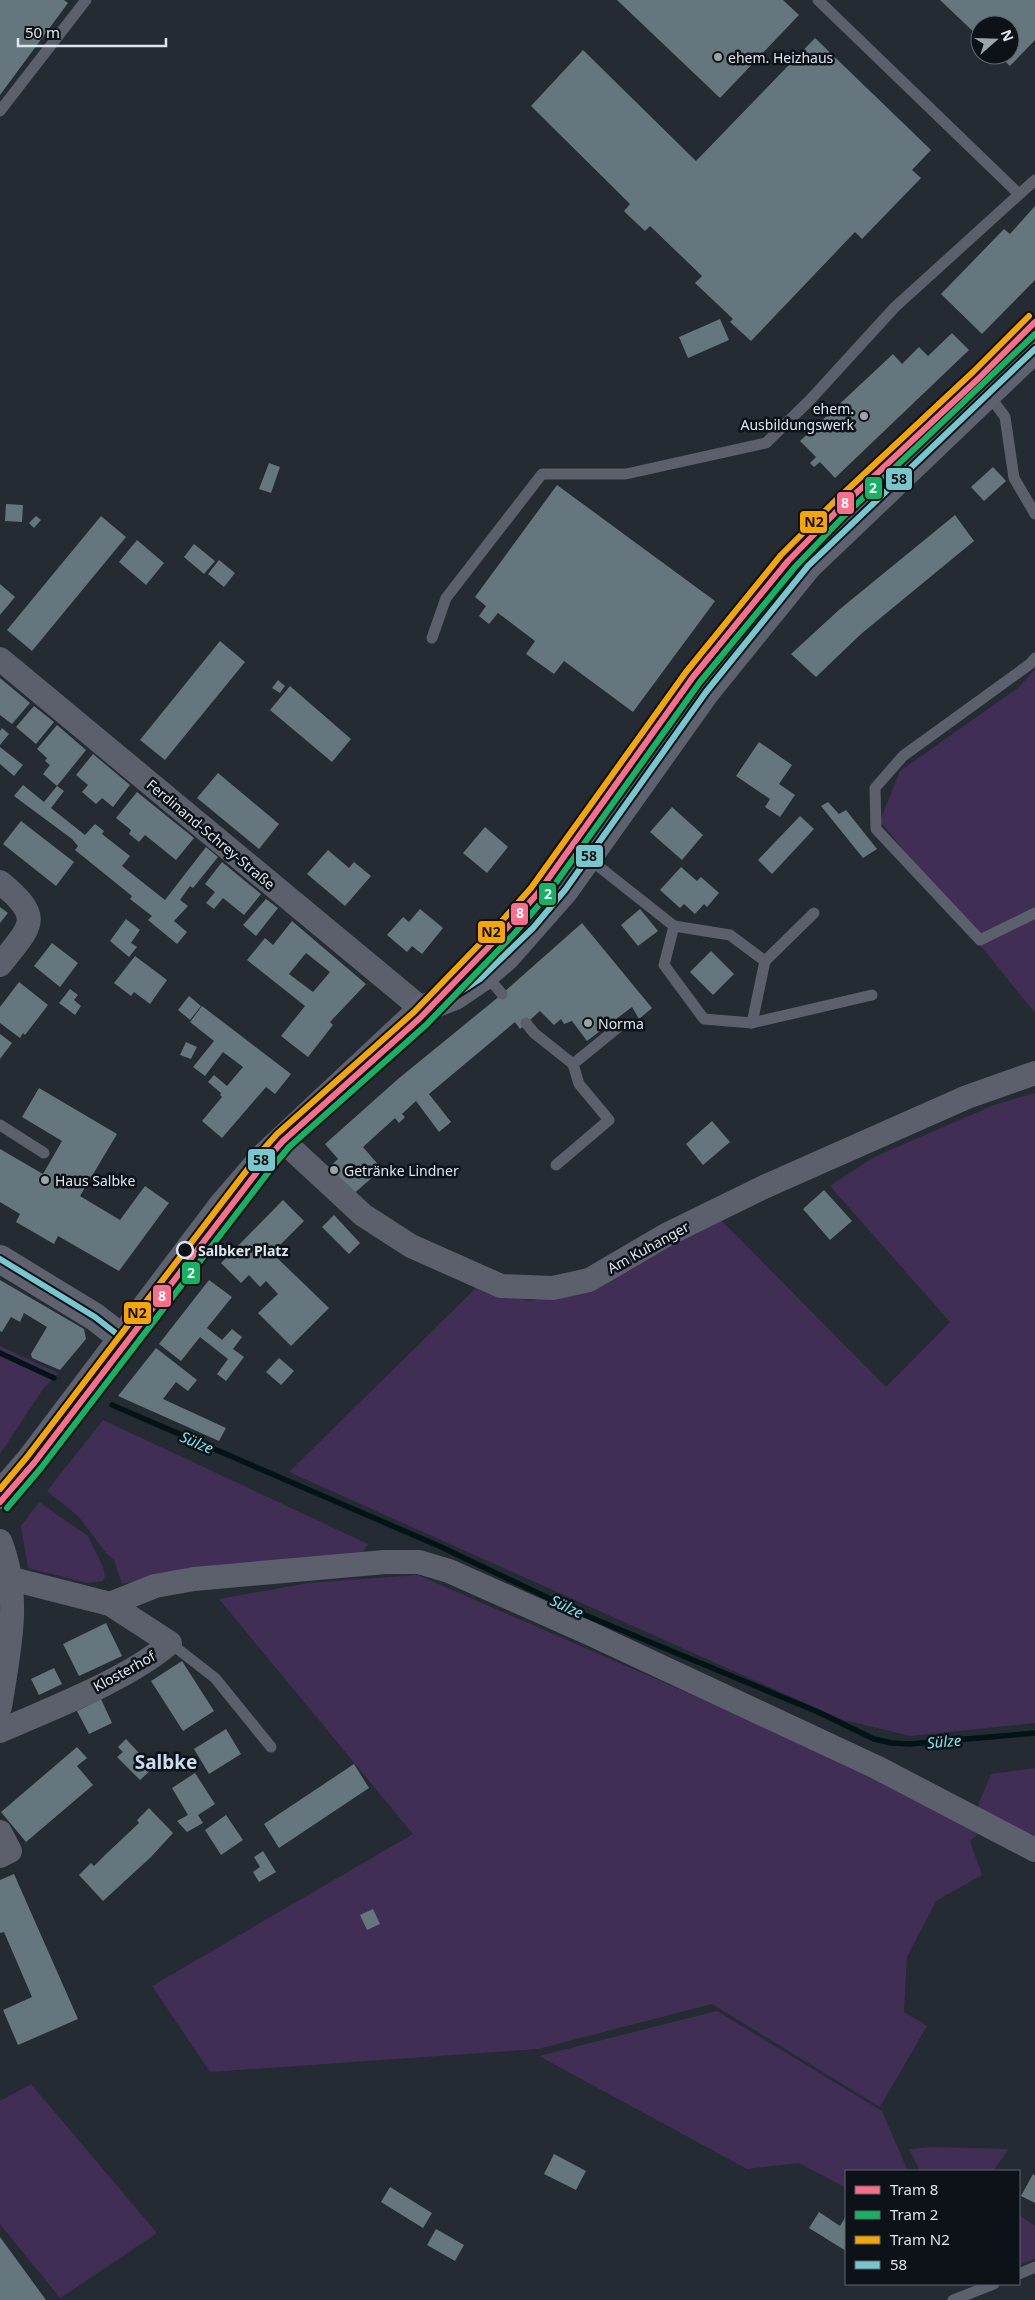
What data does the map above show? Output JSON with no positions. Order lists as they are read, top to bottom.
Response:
{
  "streets": {
    "street": ["Ferdinand-Schrey-Straße", "Am Kuhanger", "Klosterhof"]
  },
  "districts": ["Salbke"],
  "water": ["Sülze"],
  "places": [
    "ehem. Heizhaus",
    "ehem. Ausbildungswerk",
    "Norma",
    "Getränke Lindner",
    "Haus Salbke",
    "Salbker Platz"
  ],
  "lines": [
    "tram line N2",
    "tram line 8",
    "tram line 2",
    "transit line 58"
  ],
  "legend": [
    "Tram 8",
    "Tram 2",
    "Tram N2",
    "58"
  ],
  "scale_bar": "50 m",
  "north": "right"
}
